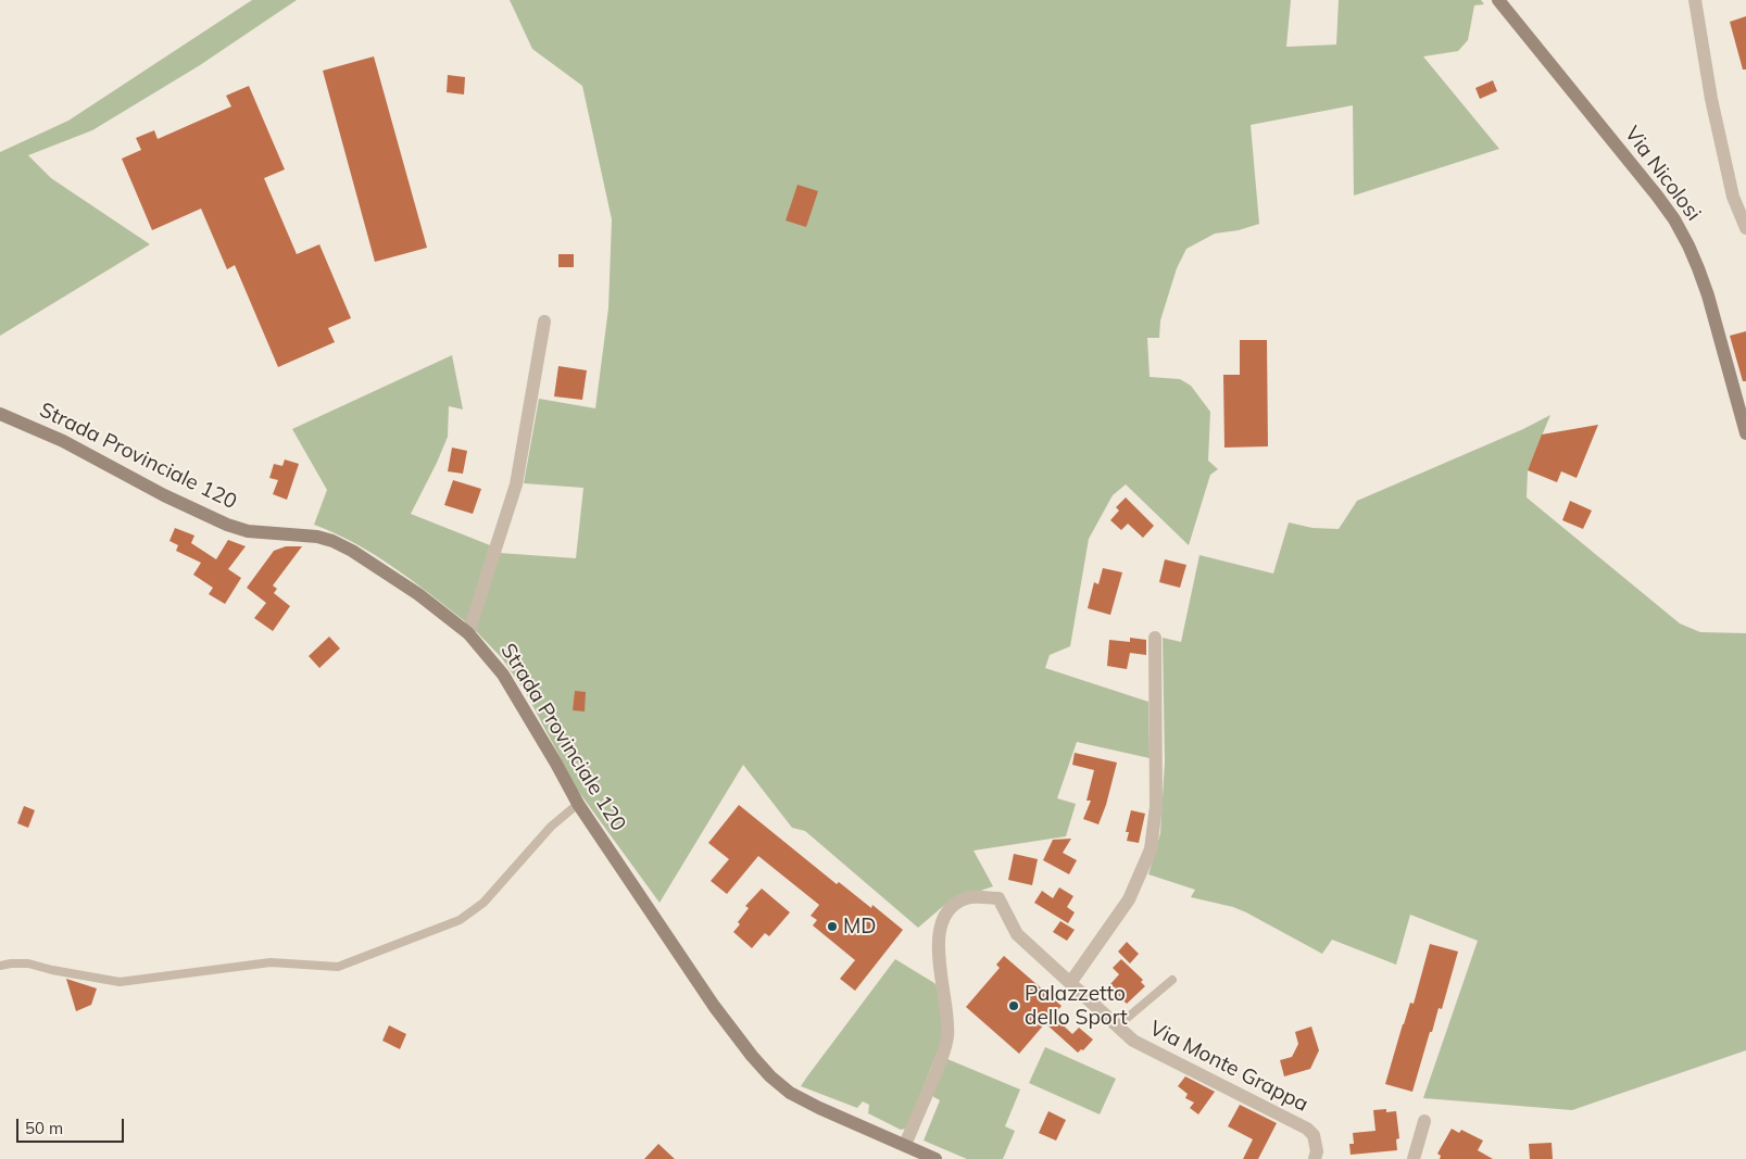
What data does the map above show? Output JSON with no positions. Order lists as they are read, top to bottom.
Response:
{
  "streets": {
    "street": ["Via Nicolosi", "Strada Provinciale 120", "Via Monte Grappa"]
  },
  "crossings": [
    ["Strada Provinciale 120", "Via Monte Grappa"]
  ],
  "places": ["MD", "Palazzetto dello Sport"],
  "scale_bar": "50 m"
}
